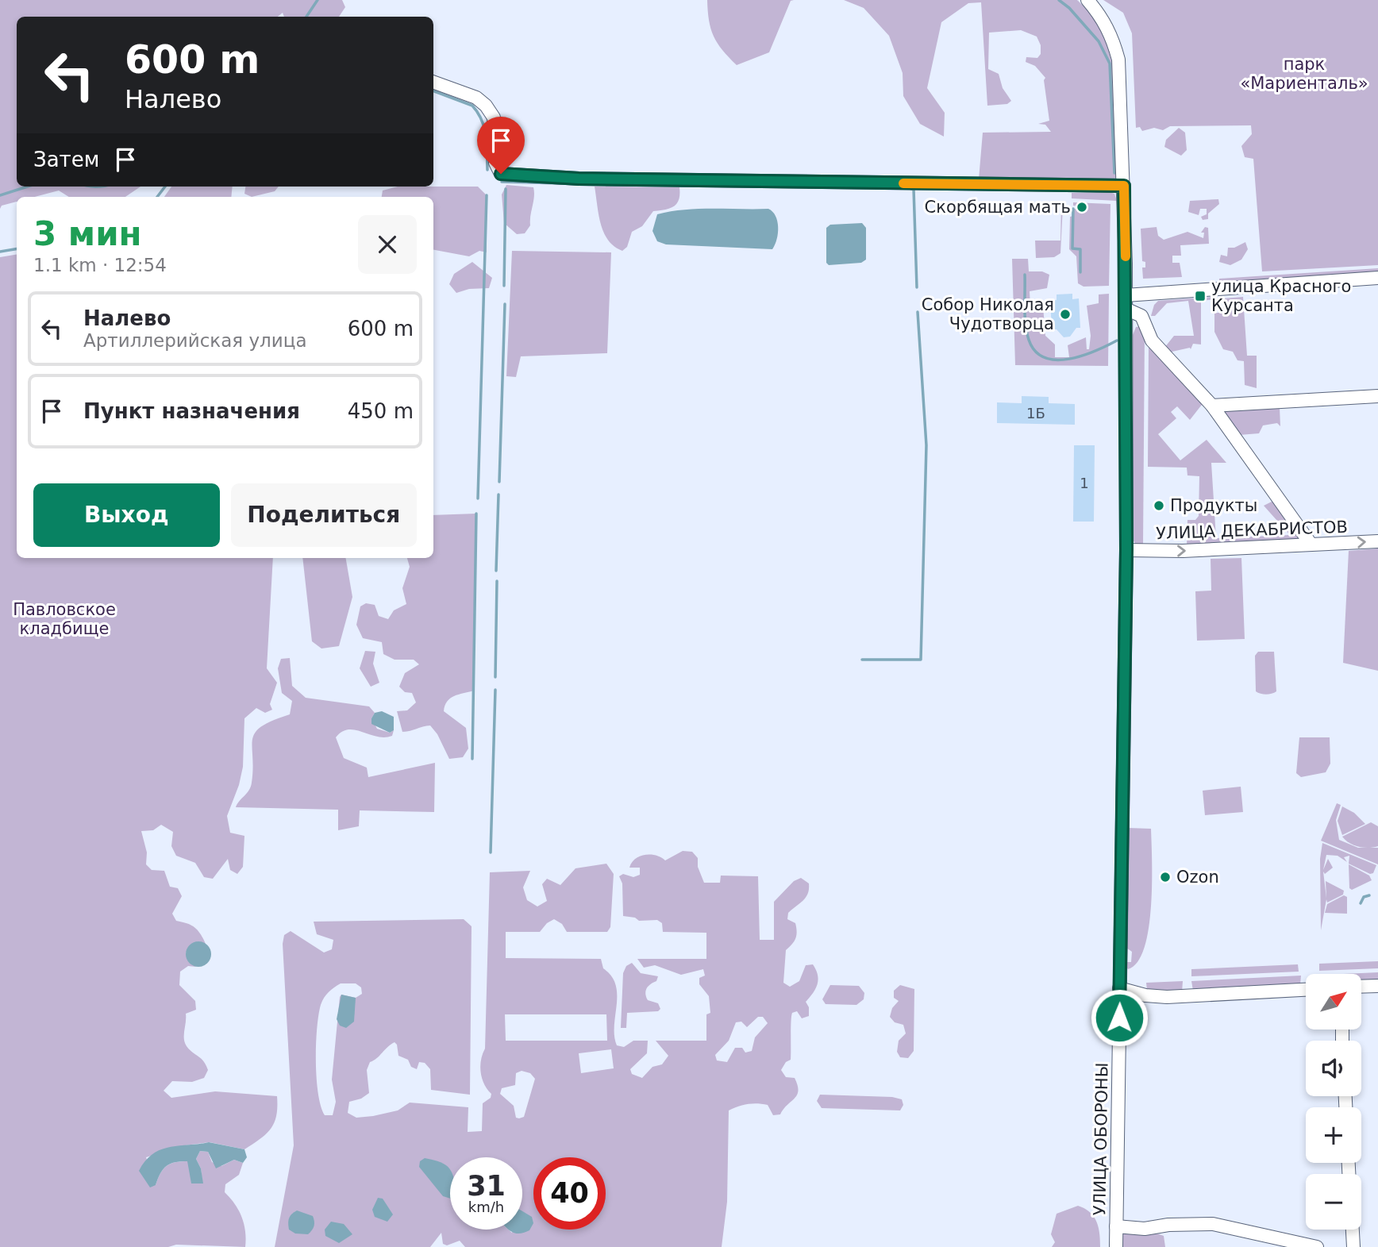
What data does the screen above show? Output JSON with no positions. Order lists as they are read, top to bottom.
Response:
{
  "streets": {
    "street": ["УЛИЦА ДЕКАБРИСТОВ", "УЛИЦА ОБОРОНЫ"]
  },
  "crossings": [
    ["УЛИЦА ДЕКАБРИСТОВ", "УЛИЦА ОБОРОНЫ"]
  ],
  "one_way": ["УЛИЦА ДЕКАБРИСТОВ"],
  "parks": ["парк «Мариенталь»", "Павловское кладбище"],
  "places": {
    "other": [
      "Скорбящая мать",
      "Собор Николая Чудотворца",
      "Продукты",
      "Ozon"
    ],
    "transit": ["улица Красного Курсанта"]
  },
  "house_numbers": ["1Б", "1"],
  "north": "top right",
  "page": {
    "turn": ["600 m", "Налево"],
    "then": "Затем",
    "heading": ["3 мин", "1.1 km · 12:54"],
    "list": [
      {
        "name": "Налево",
        "note": "Артиллерийская улица",
        "value": "600 m"
      },
      {
        "name": "Пункт назначения",
        "value": "450 m"
      }
    ],
    "buttons": ["Выход", "Поделиться"],
    "map_buttons": ["+", "−"],
    "speed": "31 km/h",
    "limit": "40"
  }
}
